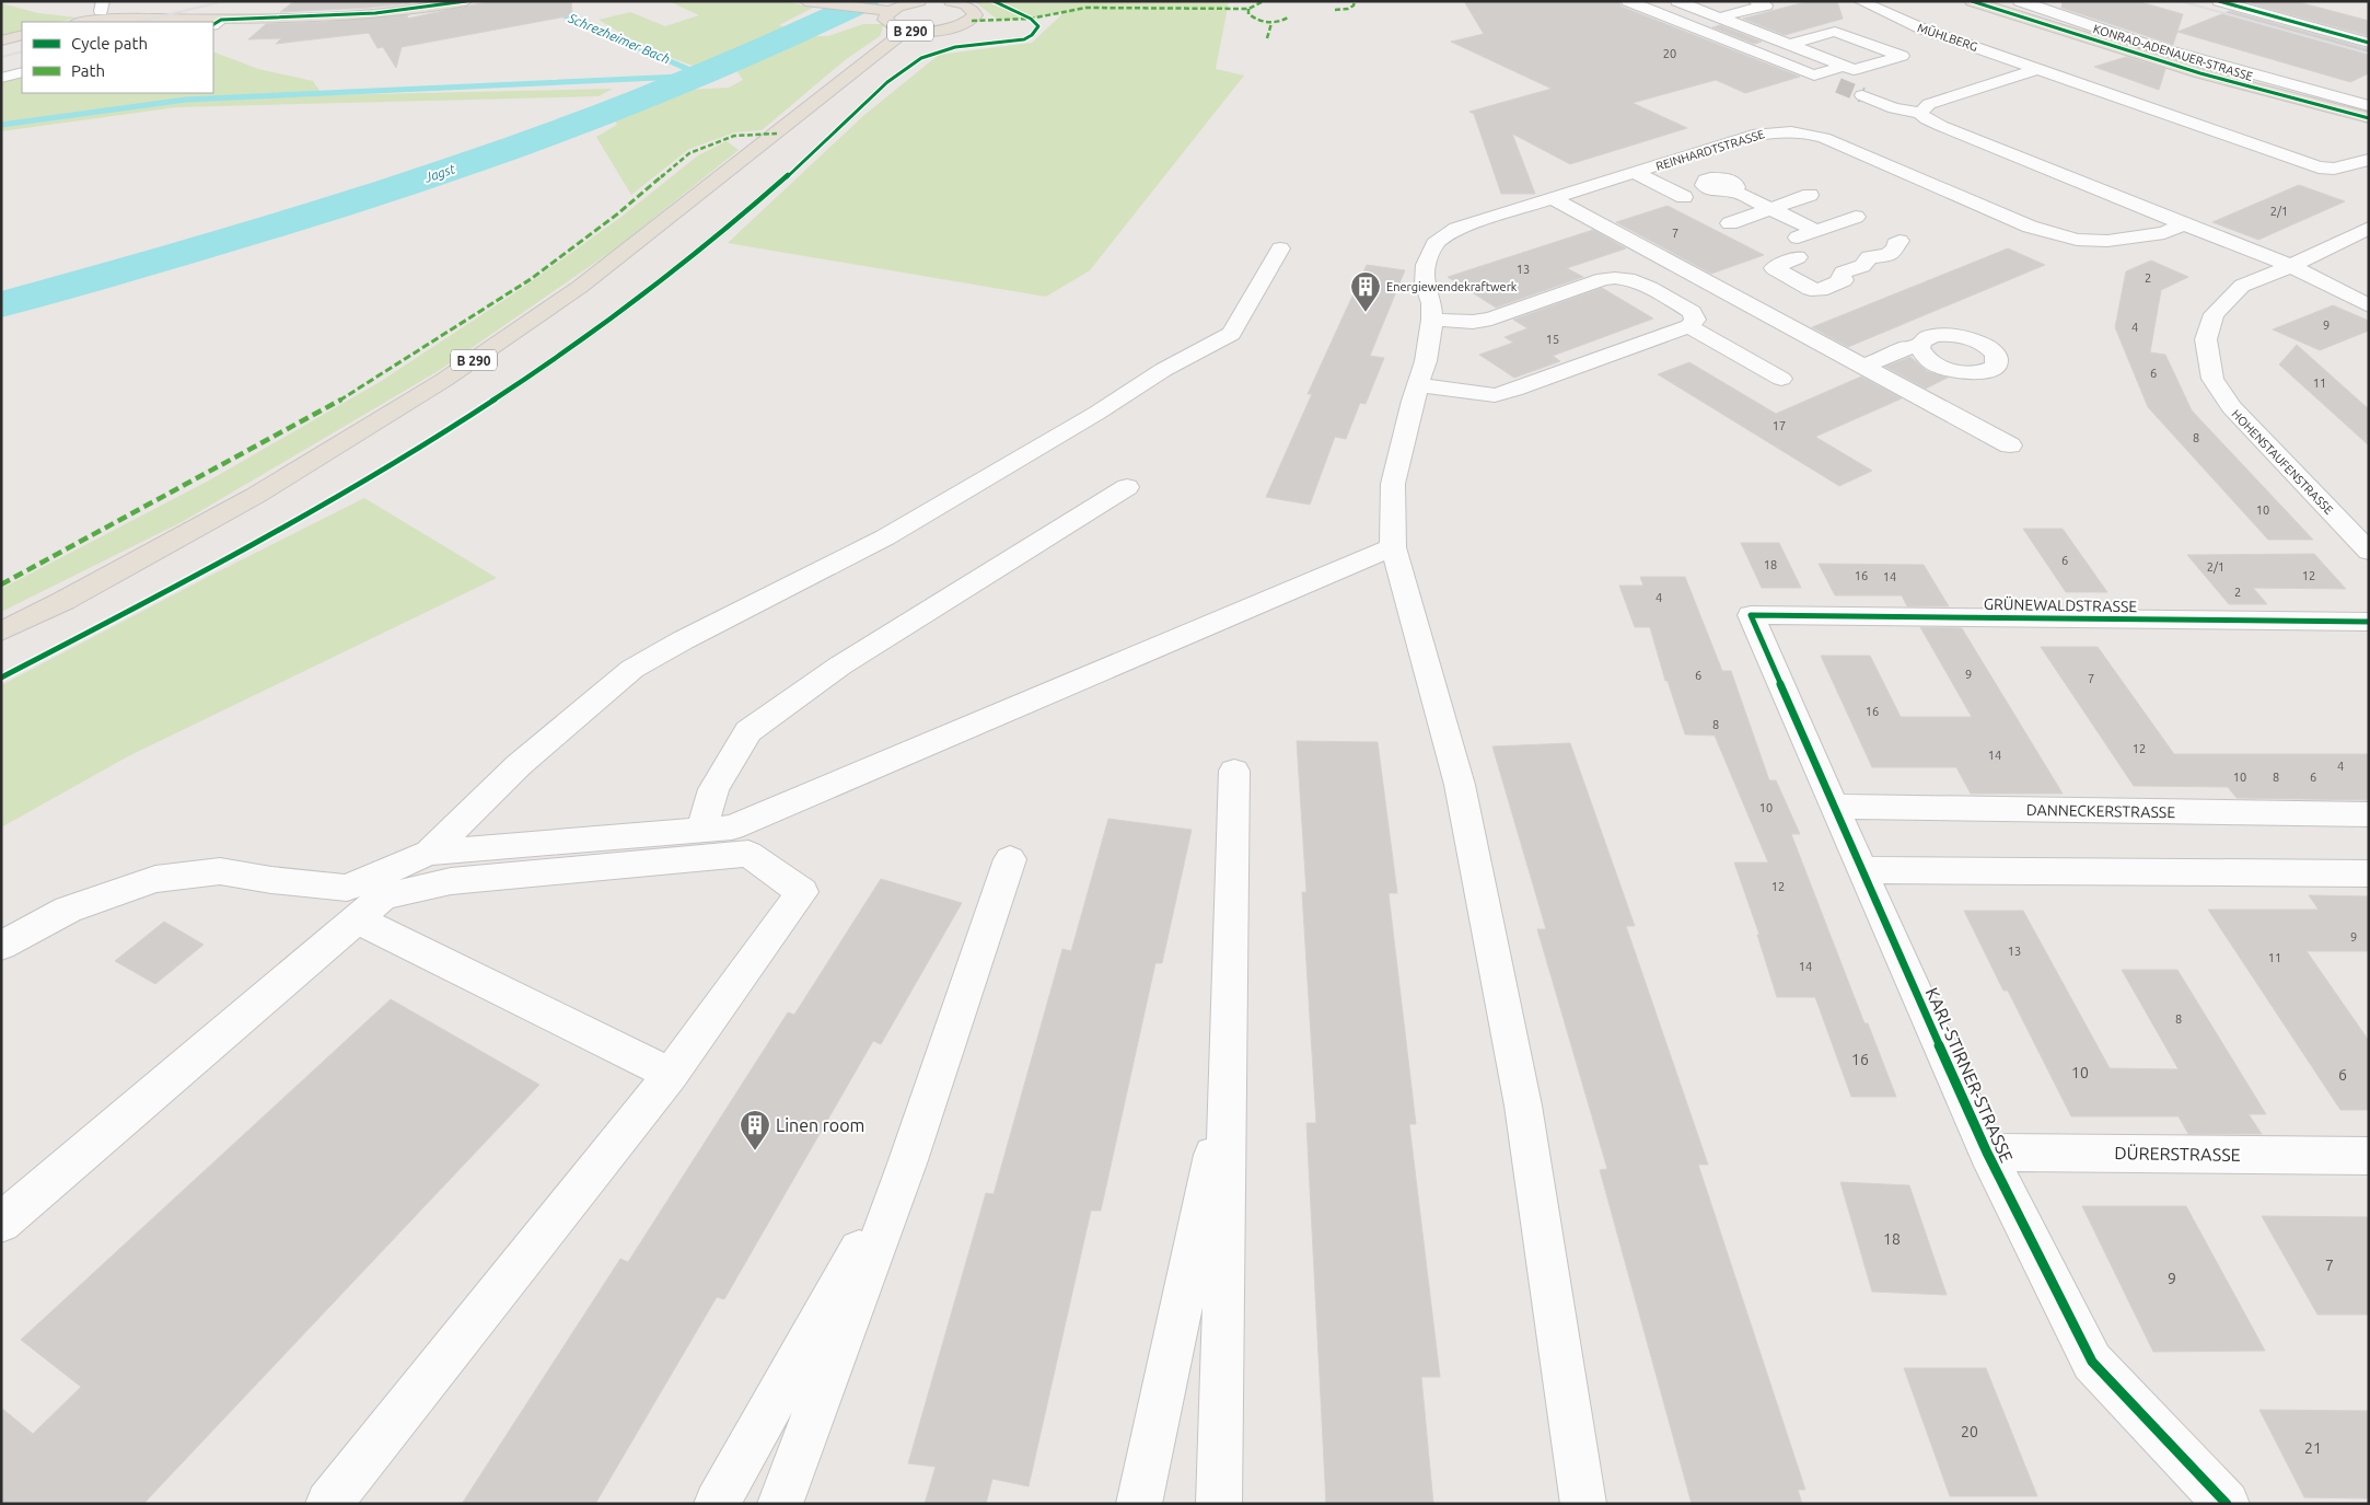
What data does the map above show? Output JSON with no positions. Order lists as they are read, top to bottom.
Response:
{
  "streets": {
    "main road": ["B 290", "KONRAD-ADENAUER-STRASSE"],
    "street": [
      "MÜHLBERG",
      "REINHARDTSTRASSE",
      "HOHENSTAUFENSTRASSE",
      "GRÜNEWALDSTRASSE",
      "DANNECKERSTRASSE",
      "KARL-STIRNER-STRASSE",
      "DÜRERSTRASSE"
    ]
  },
  "crossings": [
    ["GRÜNEWALDSTRASSE", "KARL-STIRNER-STRASSE"],
    ["DANNECKERSTRASSE", "KARL-STIRNER-STRASSE"],
    ["KARL-STIRNER-STRASSE", "DÜRERSTRASSE"]
  ],
  "water": ["Schrezheimer Bach", "Jagst"],
  "places": {
    "building": ["Energiewendekraftwerk", "Linen room"]
  },
  "house_numbers": [
    "20",
    "2/1",
    "7",
    "13",
    "2",
    "9",
    "4",
    "15",
    "6",
    "11",
    "17",
    "8",
    "10",
    "6",
    "18",
    "2/1",
    "16",
    "12",
    "14",
    "2",
    "4",
    "9",
    "6",
    "7",
    "16",
    "8",
    "12",
    "14",
    "4",
    "10",
    "8",
    "6",
    "10",
    "12",
    "9",
    "13",
    "11",
    "14",
    "8",
    "16",
    "10",
    "6",
    "18",
    "7",
    "9",
    "20",
    "21"
  ],
  "legend": ["Cycle path", "Path"]
}
